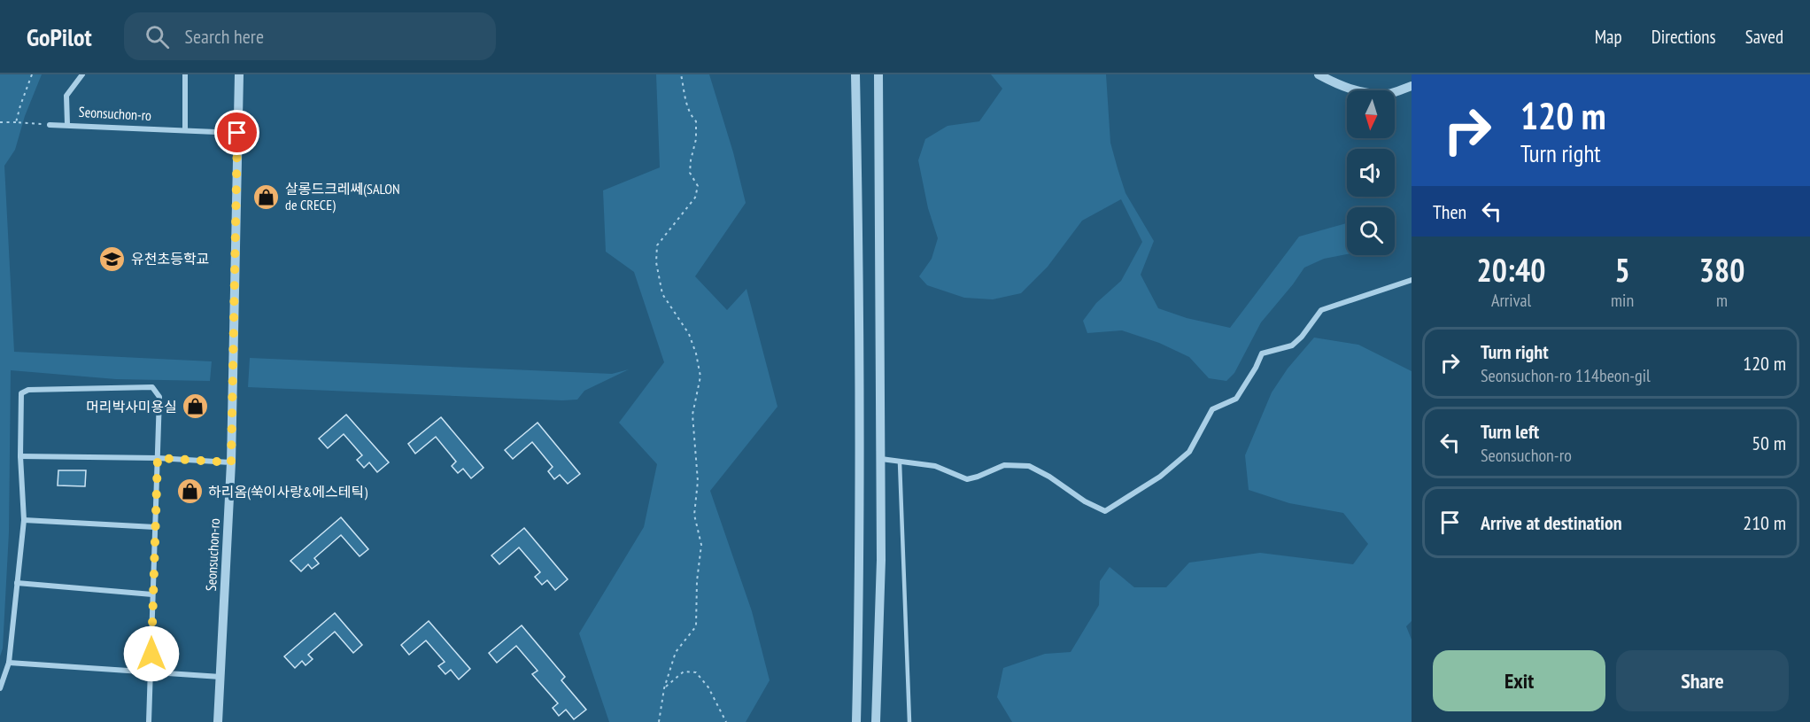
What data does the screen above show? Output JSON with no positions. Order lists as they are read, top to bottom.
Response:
{
  "streets": {
    "street": ["Seonsuchon-ro"]
  },
  "places": {
    "shop": ["살롱드크레쎄(SALON de CRECE)", "머리박사미용실", "하리옴(쑥이사랑&에스테틱)"],
    "school or university": ["유천초등학교"]
  },
  "north": "bottom",
  "page": {
    "header": "GoPilot",
    "search": "Search here",
    "nav": ["Map", "Directions", "Saved"],
    "turn": ["120 m", "Turn right"],
    "then": "Then",
    "eta": [
      "20:40",
      "Arrival",
      "5",
      "min",
      "380",
      "m"
    ],
    "list": [
      {
        "name": "Turn right",
        "note": "Seonsuchon-ro 114beon-gil",
        "value": "120 m"
      },
      {
        "name": "Turn left",
        "note": "Seonsuchon-ro",
        "value": "50 m"
      },
      {
        "name": "Arrive at destination",
        "value": "210 m"
      }
    ],
    "buttons": ["Exit", "Share"]
  }
}
